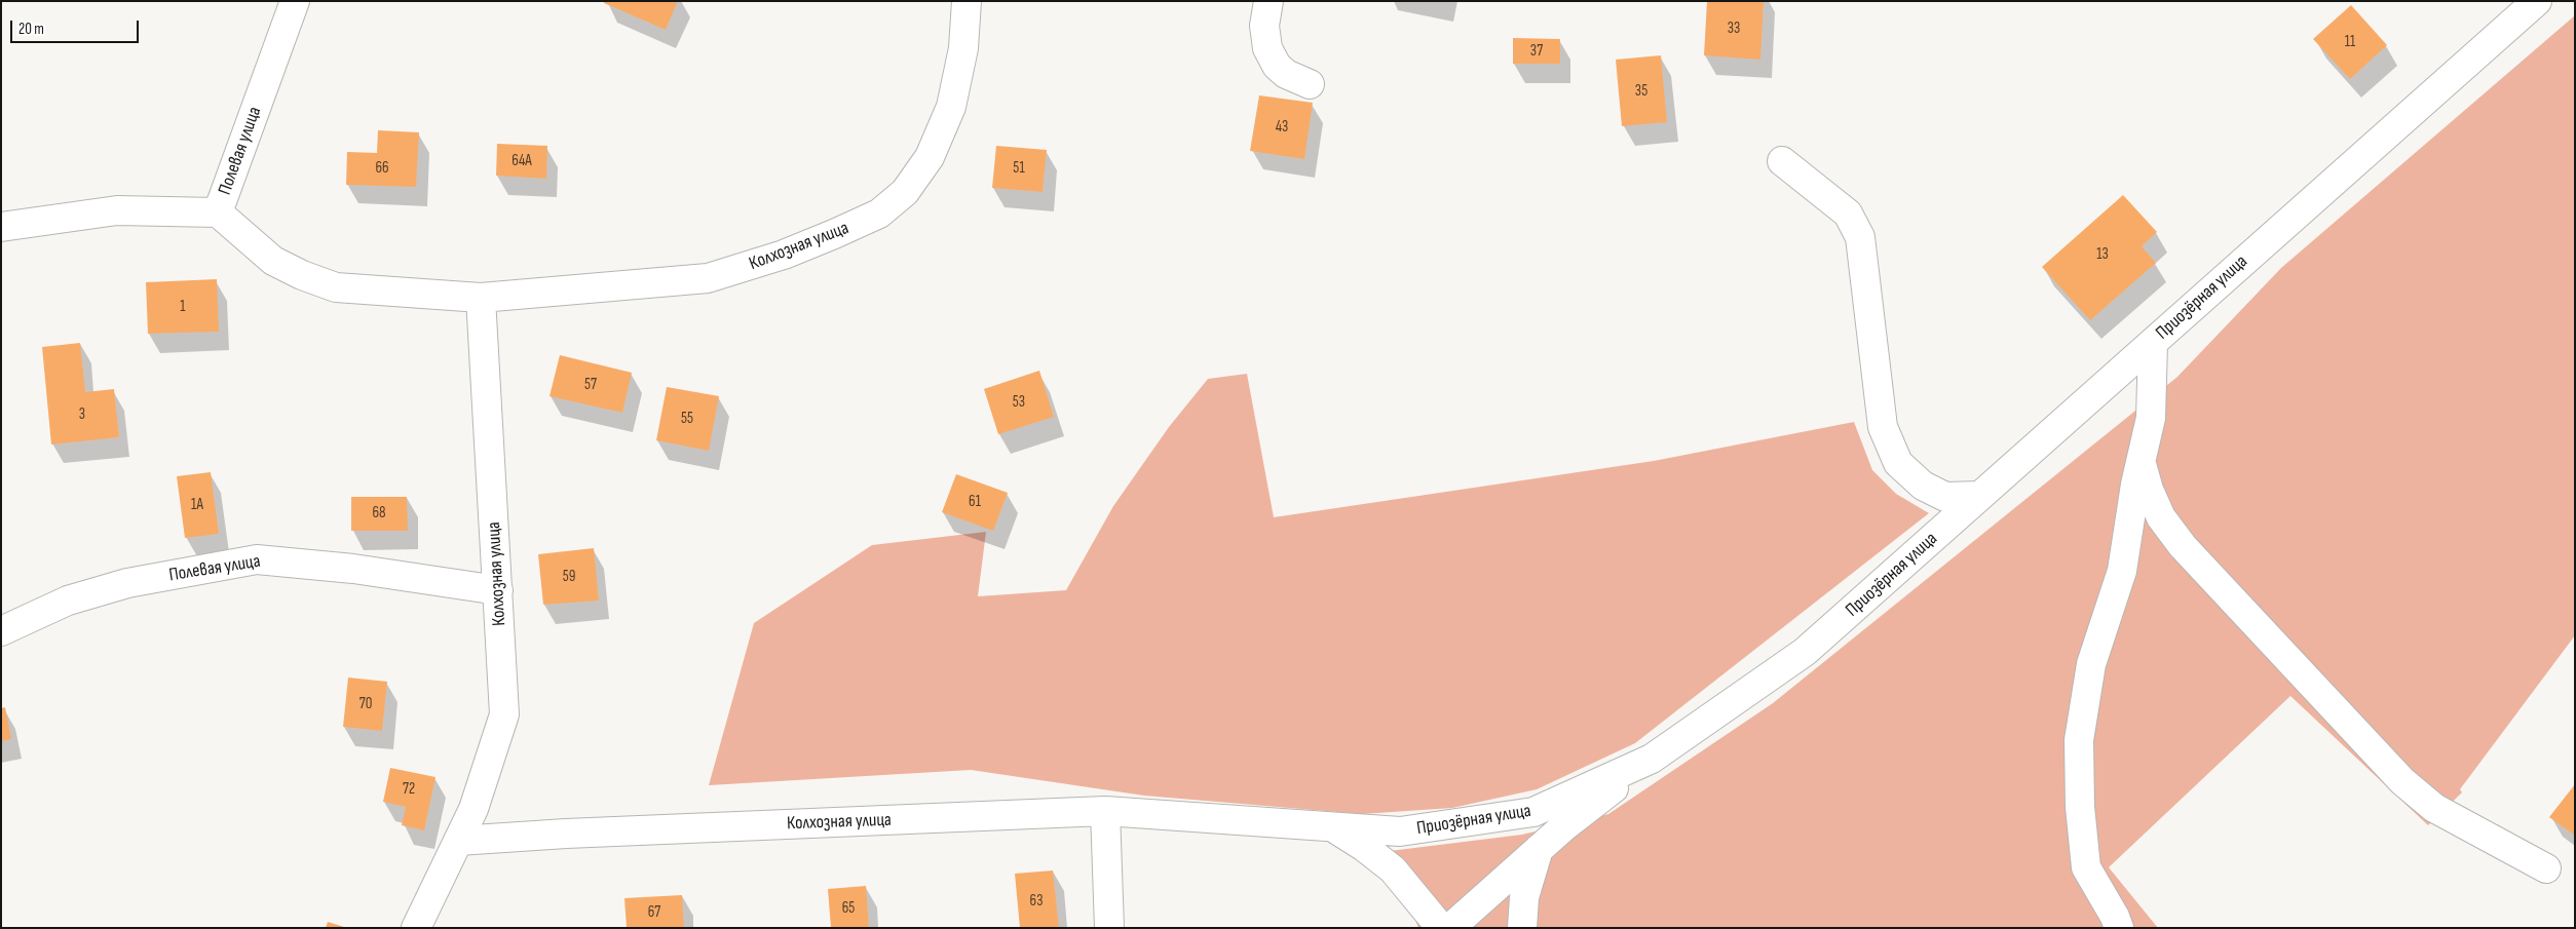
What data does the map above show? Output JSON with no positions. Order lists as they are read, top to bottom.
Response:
{
  "streets": {
    "street": ["Полевая улица", "Колхозная улица", "Приозёрная улица"]
  },
  "crossings": [
    ["Полевая улица", "Колхозная улица"],
    ["Колхозная улица", "Приозёрная улица"]
  ],
  "house_numbers": [
    "33",
    "11",
    "37",
    "35",
    "43",
    "64А",
    "66",
    "51",
    "13",
    "1",
    "57",
    "53",
    "3",
    "55",
    "61",
    "1А",
    "68",
    "59",
    "70",
    "72",
    "63",
    "65",
    "67"
  ],
  "scale_bar": "20 m"
}
